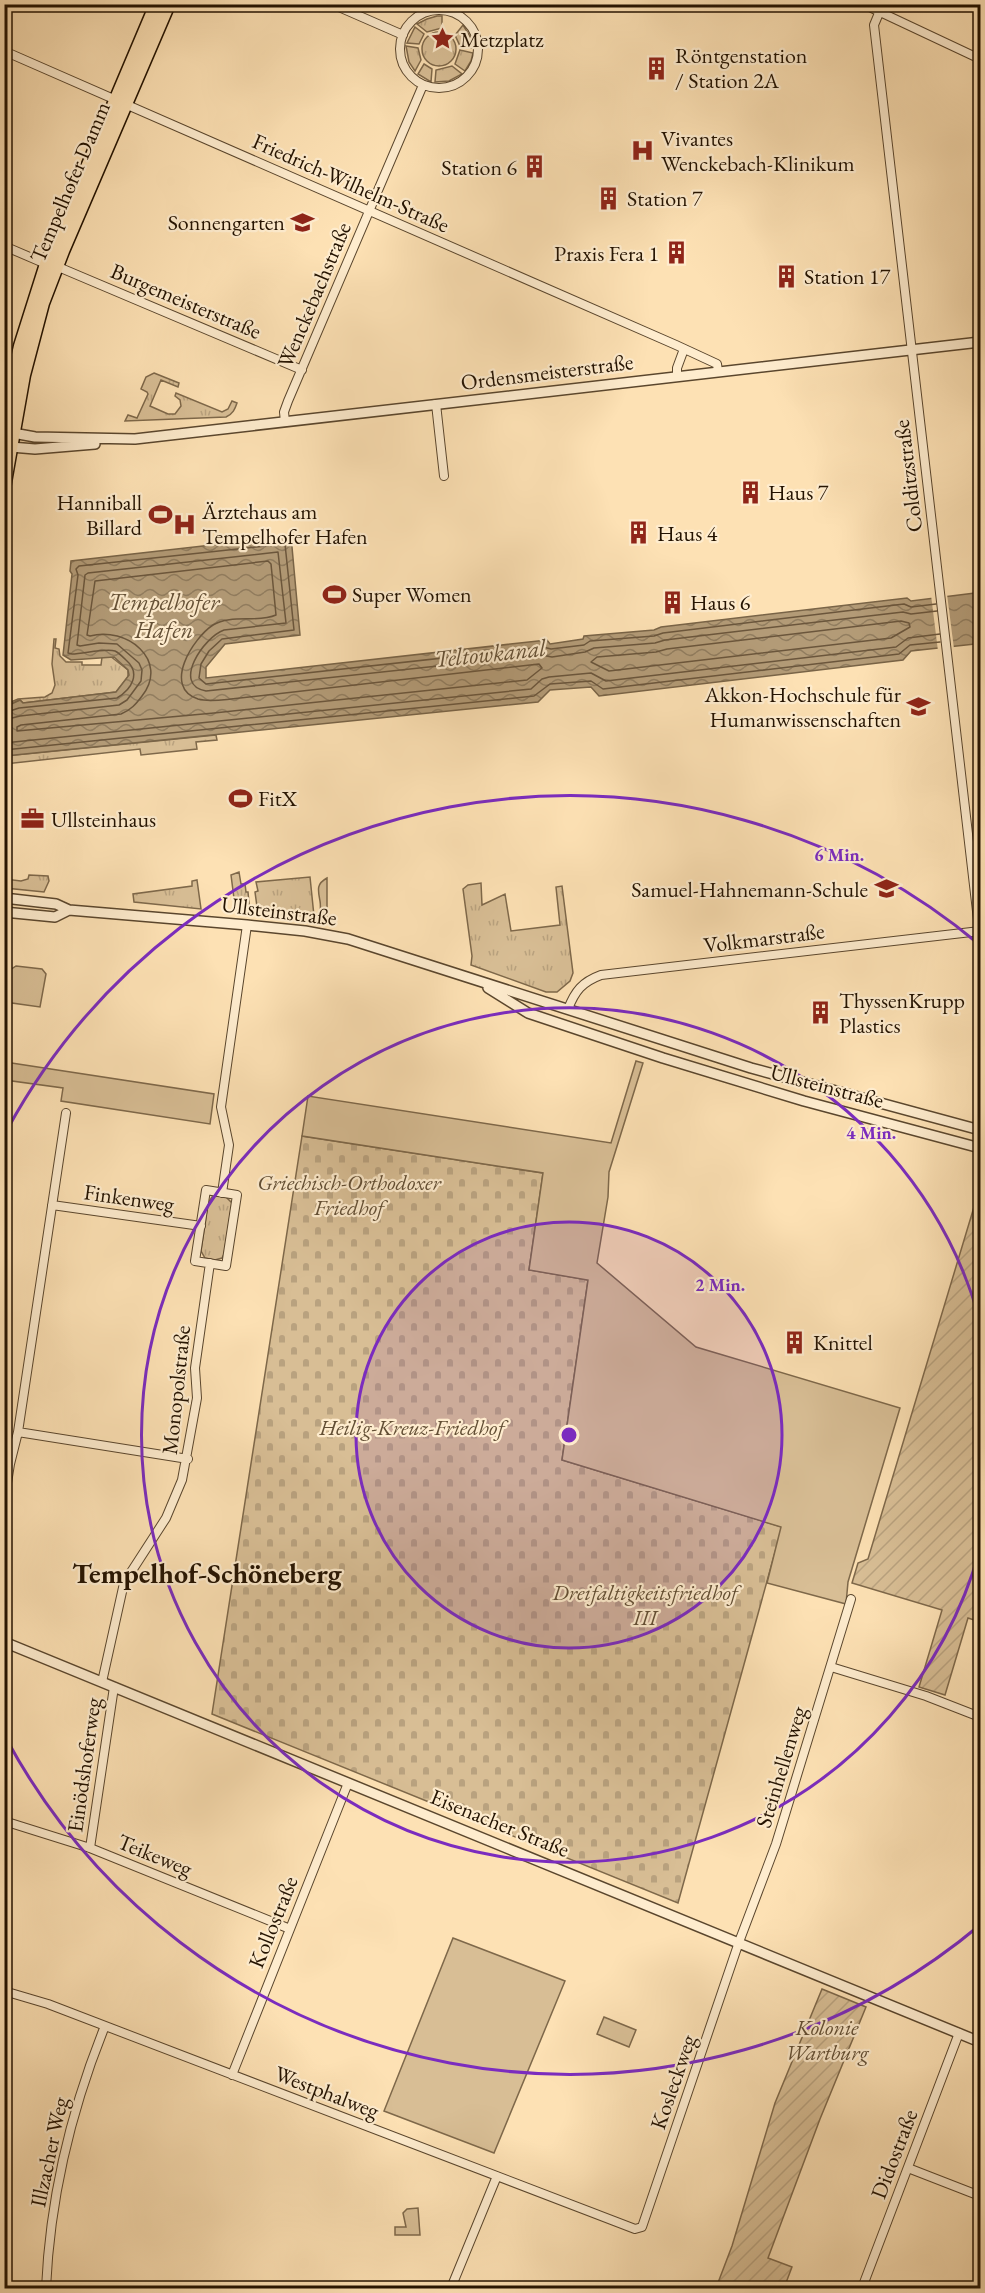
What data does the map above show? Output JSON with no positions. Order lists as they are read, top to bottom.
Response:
{
  "streets": {
    "main road": ["Tempelhofer Damm"],
    "street": [
      "Friedrich-Wilhelm-Straße",
      "Wenckebachstraße",
      "Burgemeisterstraße",
      "Ordensmeisterstraße",
      "Colditzstraße",
      "Ullsteinstraße",
      "Volkmarstraße",
      "Finkenweg",
      "Monopolstraße",
      "Einödshoferweg",
      "Steinhellenweg",
      "Eisenacher Straße",
      "Teikeweg",
      "Kollostraße",
      "Kosleckweg",
      "Westphalweg",
      "Illzacher Weg",
      "Didostraße"
    ]
  },
  "crossings": [
    ["Tempelhofer Damm", "Friedrich-Wilhelm-Straße"],
    ["Tempelhofer Damm", "Burgemeisterstraße"],
    ["Tempelhofer Damm", "Ordensmeisterstraße"],
    ["Friedrich-Wilhelm-Straße", "Wenckebachstraße"],
    ["Friedrich-Wilhelm-Straße", "Ordensmeisterstraße"],
    ["Wenckebachstraße", "Burgemeisterstraße"],
    ["Wenckebachstraße", "Ordensmeisterstraße"],
    ["Ordensmeisterstraße", "Colditzstraße"],
    ["Colditzstraße", "Volkmarstraße"],
    ["Ullsteinstraße", "Volkmarstraße"],
    ["Monopolstraße", "Eisenacher Straße"],
    ["Einödshoferweg", "Eisenacher Straße"],
    ["Einödshoferweg", "Teikeweg"],
    ["Steinhellenweg", "Eisenacher Straße"],
    ["Steinhellenweg", "Kosleckweg"],
    ["Eisenacher Straße", "Kollostraße"],
    ["Eisenacher Straße", "Kosleckweg"],
    ["Eisenacher Straße", "Didostraße"],
    ["Teikeweg", "Kollostraße"],
    ["Kollostraße", "Westphalweg"],
    ["Kosleckweg", "Westphalweg"],
    ["Westphalweg", "Illzacher Weg"]
  ],
  "districts": ["Tempelhof-Schöneberg"],
  "water": ["Tempelhofer Hafen", "Teltowkanal"],
  "parks": [
    "Griechisch-Orthodoxer Friedhof",
    "Heilig-Kreuz-Friedhof",
    "Dreifaltigkeitsfriedhof III",
    "Kolonie Wartburg"
  ],
  "places": {
    "place": ["Metzplatz"],
    "building": [
      "Röntgenstation / Station 2A",
      "Station 6",
      "Station 7",
      "Praxis Fera 1",
      "Station 17",
      "Haus 7",
      "Haus 4",
      "Haus 6",
      "ThyssenKrupp Plastics",
      "Knittel"
    ],
    "hospital": ["Vivantes Wenckebach-Klinikum", "Ärztehaus am Tempelhofer Hafen"],
    "school or university": ["Sonnengarten", "Akkon-Hochschule für Humanwissenschaften", "Samuel-Hahnemann-Schule"],
    "sports": ["Hanniball Billard", "Super Women", "FitX"],
    "office": ["Ullsteinhaus"]
  },
  "rings": ["6 Min.", "4 Min.", "2 Min."]
}
